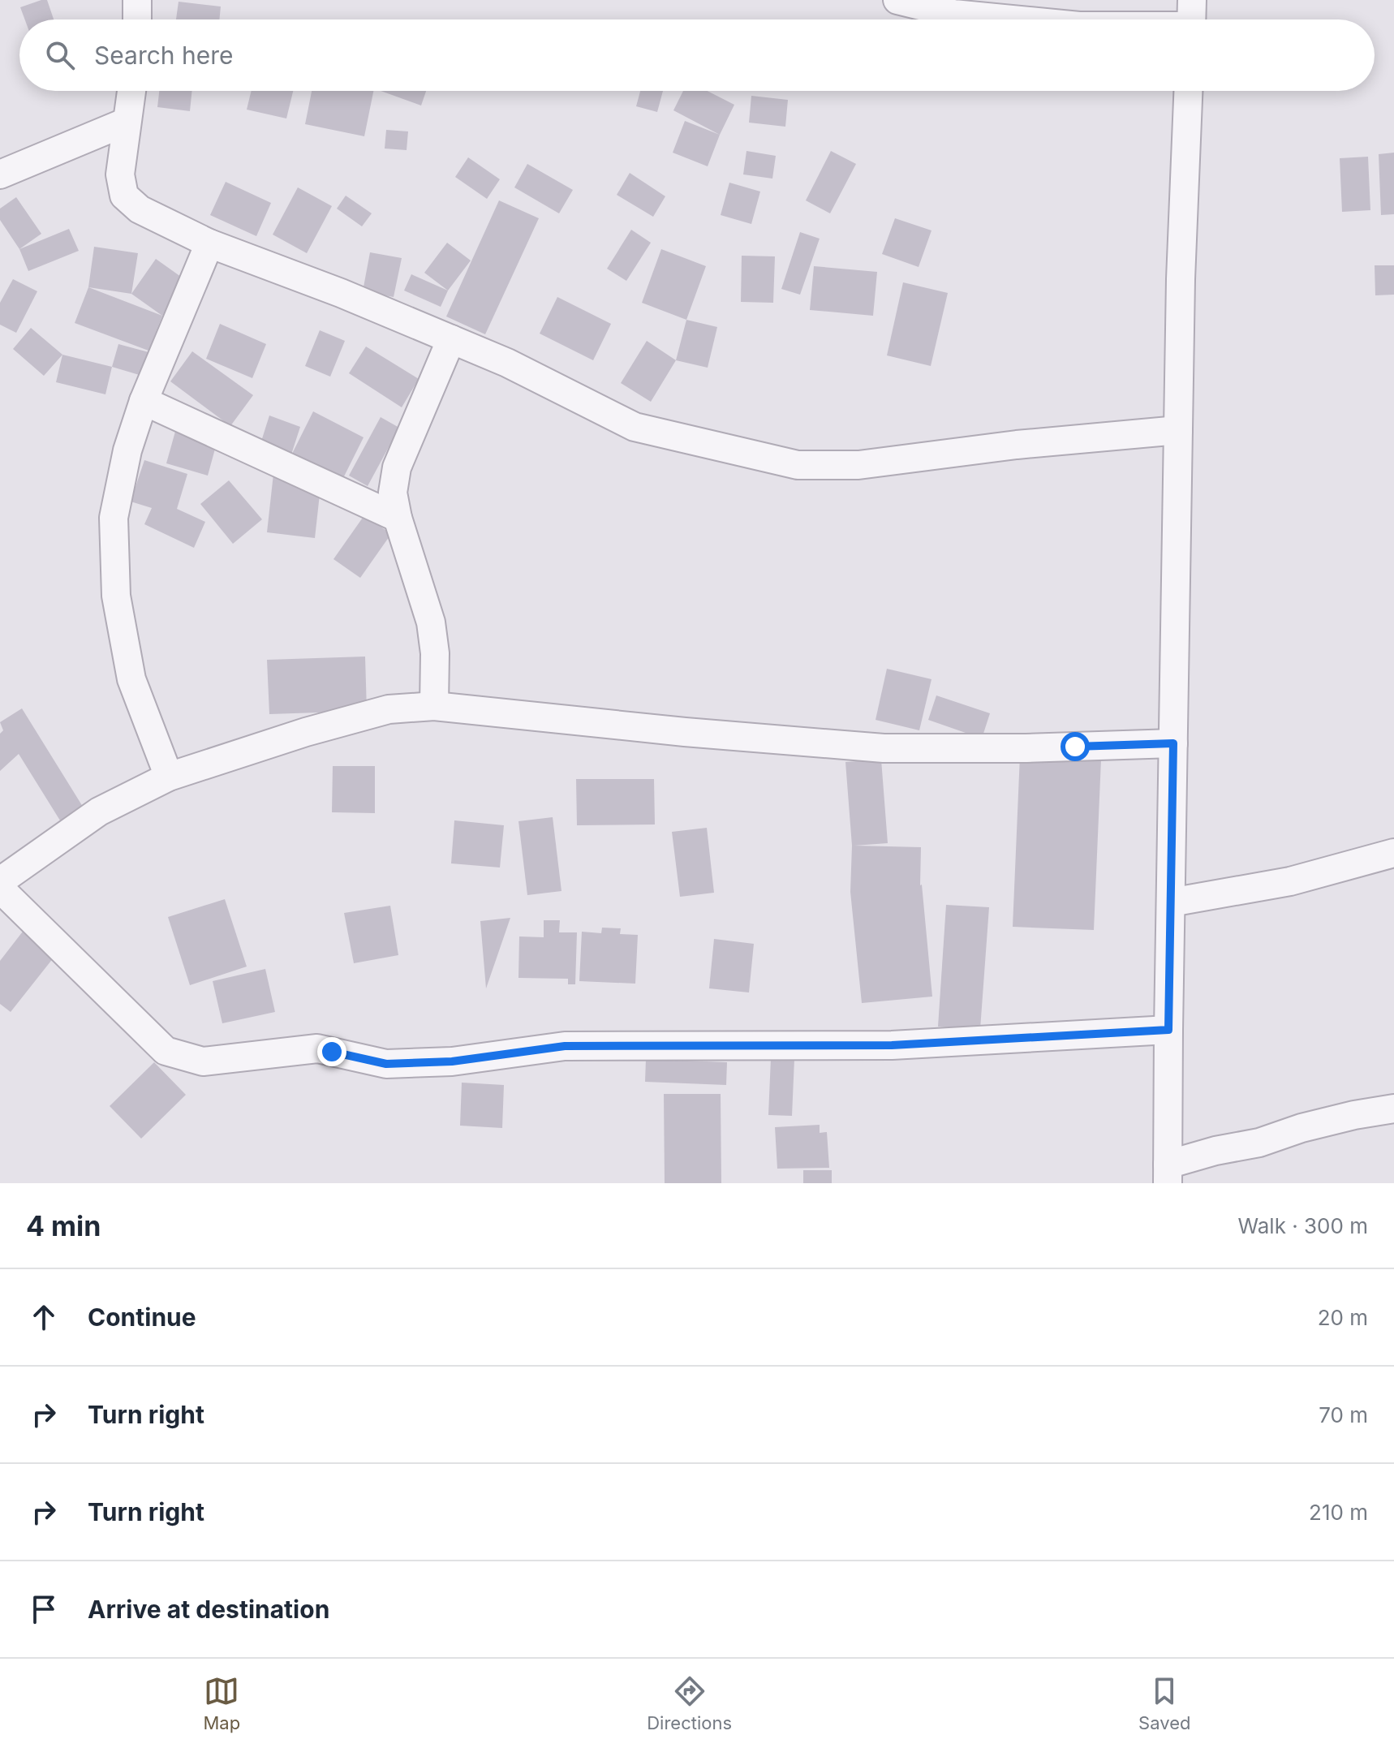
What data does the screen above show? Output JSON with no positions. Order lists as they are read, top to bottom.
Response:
{
  "page": {
    "search": "Search here",
    "heading": ["4 min", "Walk · 300 m"],
    "list": [
      ["Continue", "20 m"],
      ["Turn right", "70 m"],
      ["Turn right", "210 m"],
      "Arrive at destination"
    ],
    "nav": ["Map", "Directions", "Saved"]
  }
}
